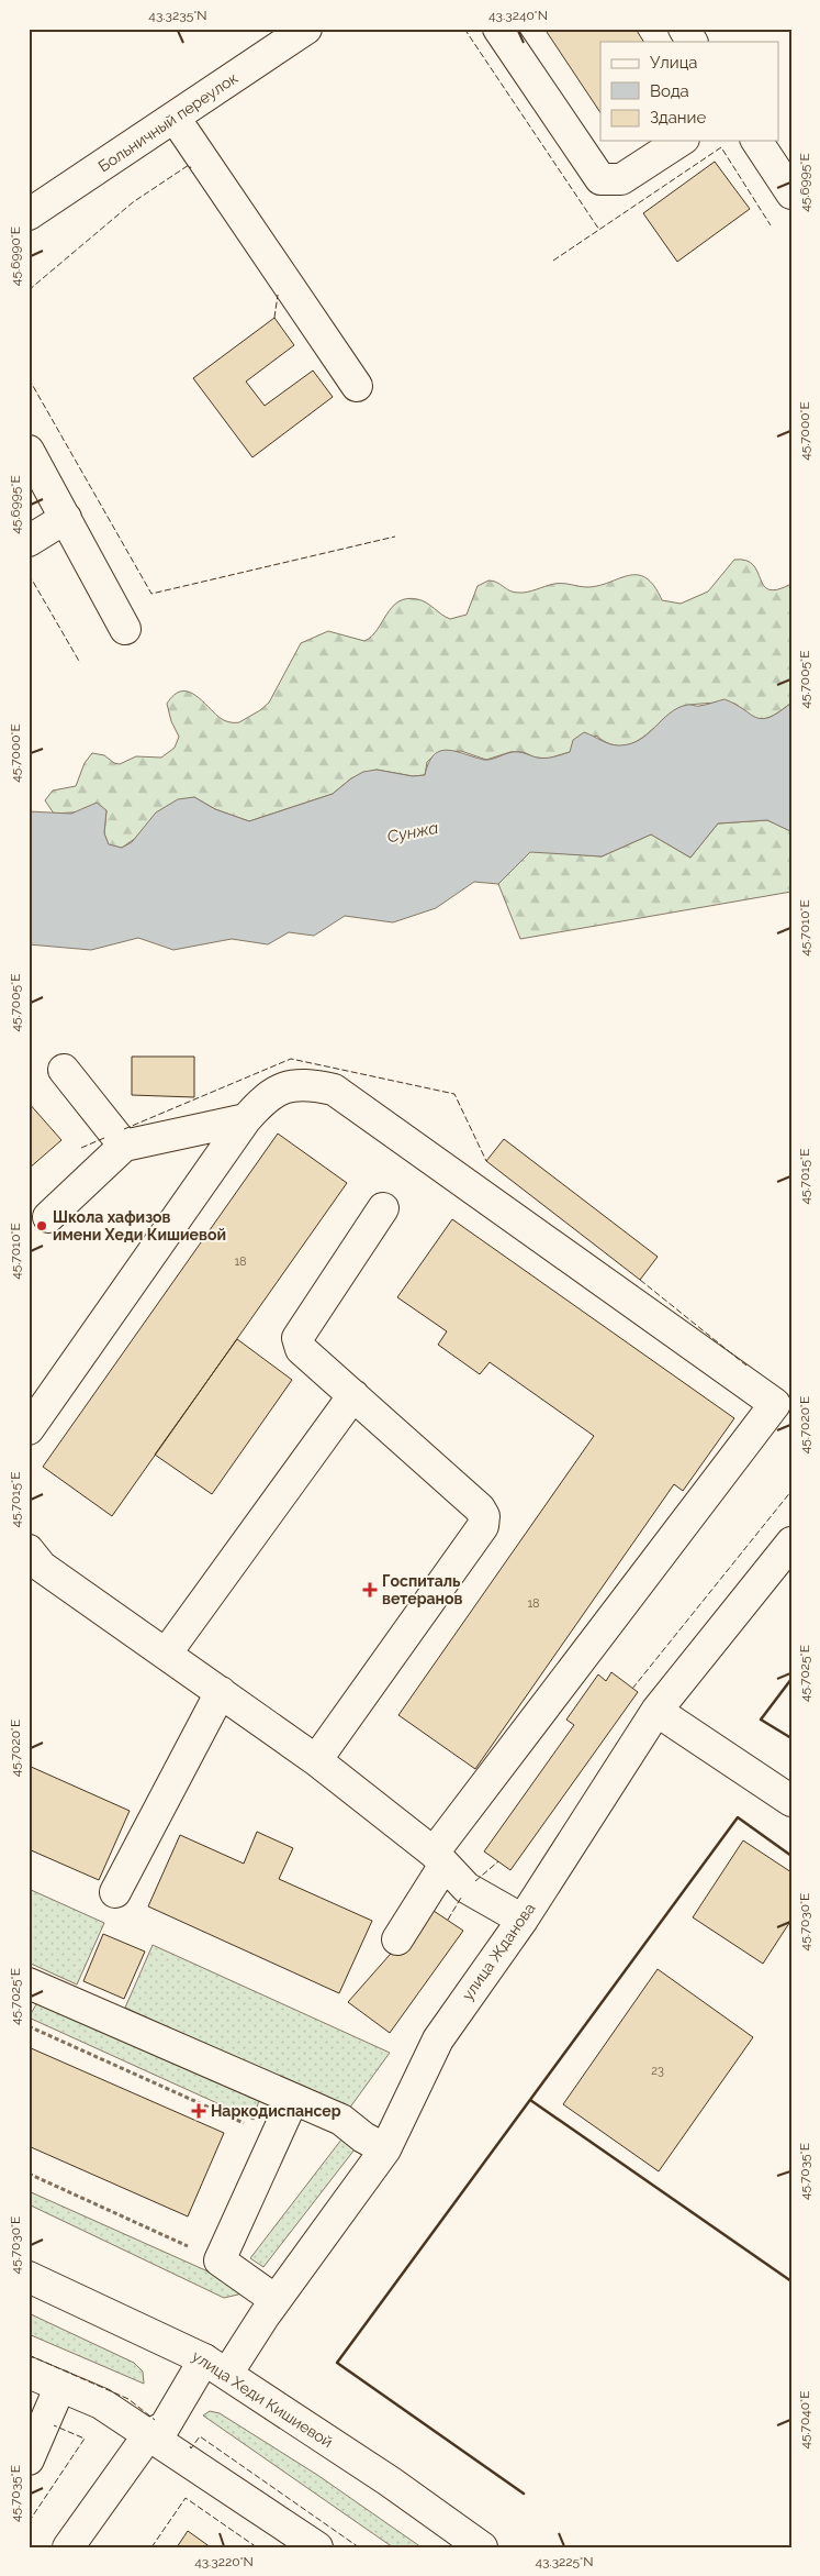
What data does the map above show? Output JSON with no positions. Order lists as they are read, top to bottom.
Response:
{
  "streets": {
    "street": ["Больничный переулок", "улица Жданова", "улица Хеди Кишиевой"]
  },
  "crossings": [
    ["улица Жданова", "улица Хеди Кишиевой"]
  ],
  "water": ["Сунжа"],
  "places": {
    "other": ["Школа хафизов имени Хеди Кишиевой"],
    "health": ["Госпиталь ветеранов", "Наркодиспансер"]
  },
  "house_numbers": ["18", "18", "23"],
  "legend": ["Улица", "Вода", "Здание"],
  "coordinates": [
    "43.3235°N",
    "43.3240°N",
    "45.6995°E",
    "45.6990°E",
    "45.7000°E",
    "45.7005°E",
    "45.7010°E",
    "45.7015°E",
    "45.7020°E",
    "45.7025°E",
    "45.7030°E",
    "45.7035°E",
    "45.7040°E",
    "43.3220°N",
    "43.3225°N"
  ]
}
